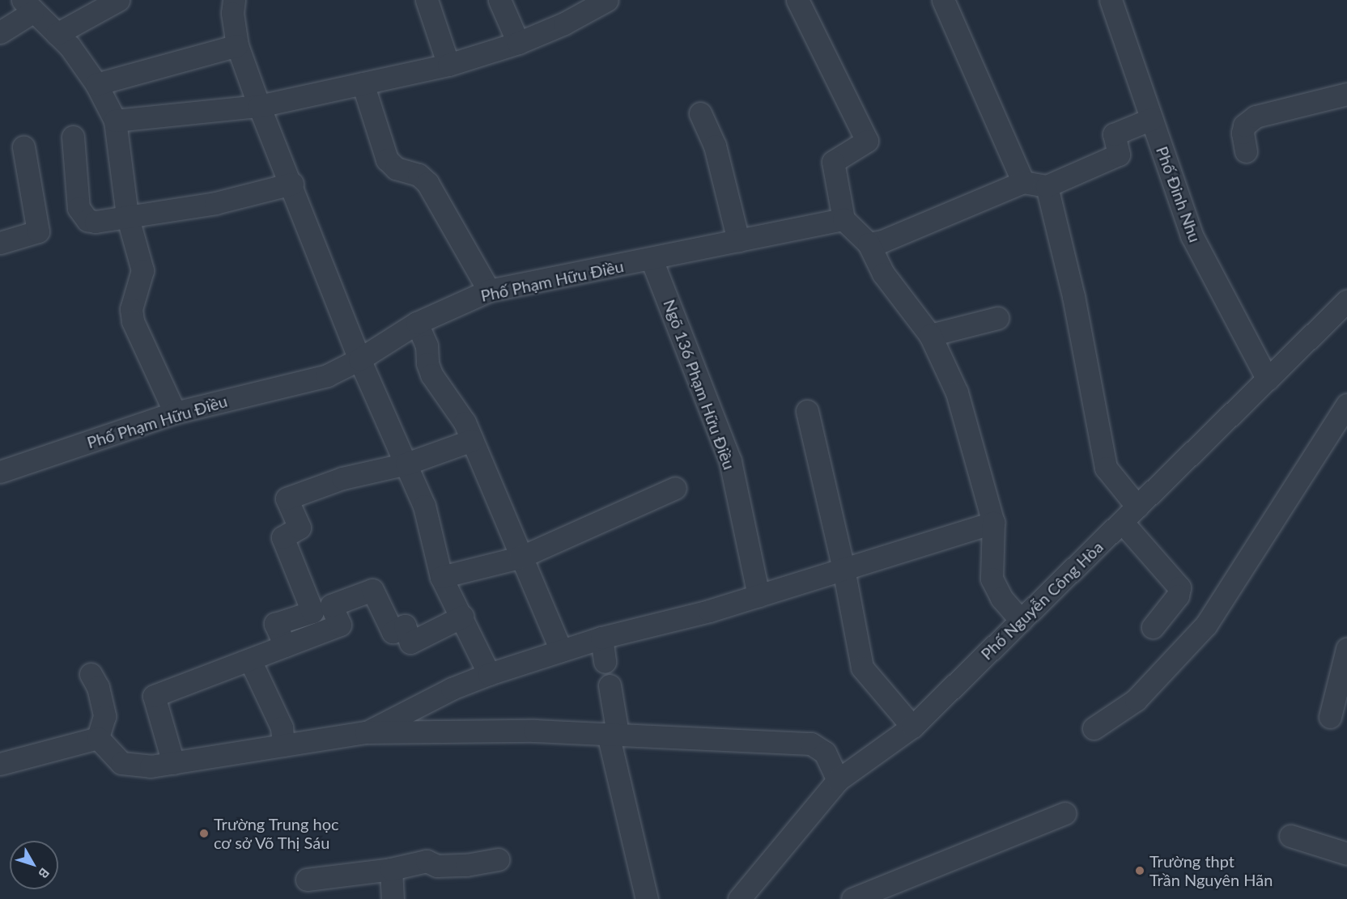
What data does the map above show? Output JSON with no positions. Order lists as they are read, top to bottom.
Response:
{
  "streets": {
    "street": [
      "Phố Đinh Nhu",
      "Phố Phạm Hữu Điều",
      "Ngõ 136 Phạm Hữu Điều",
      "Phố Nguyễn Công Hòa"
    ]
  },
  "crossings": [
    ["Phố Đinh Nhu", "Phố Nguyễn Công Hòa"],
    ["Phố Phạm Hữu Điều", "Ngõ 136 Phạm Hữu Điều"]
  ],
  "places": ["Trường Trung học cơ sở Võ Thị Sáu", "Trường thpt Trần Nguyên Hãn"],
  "north": "bottom right"
}
